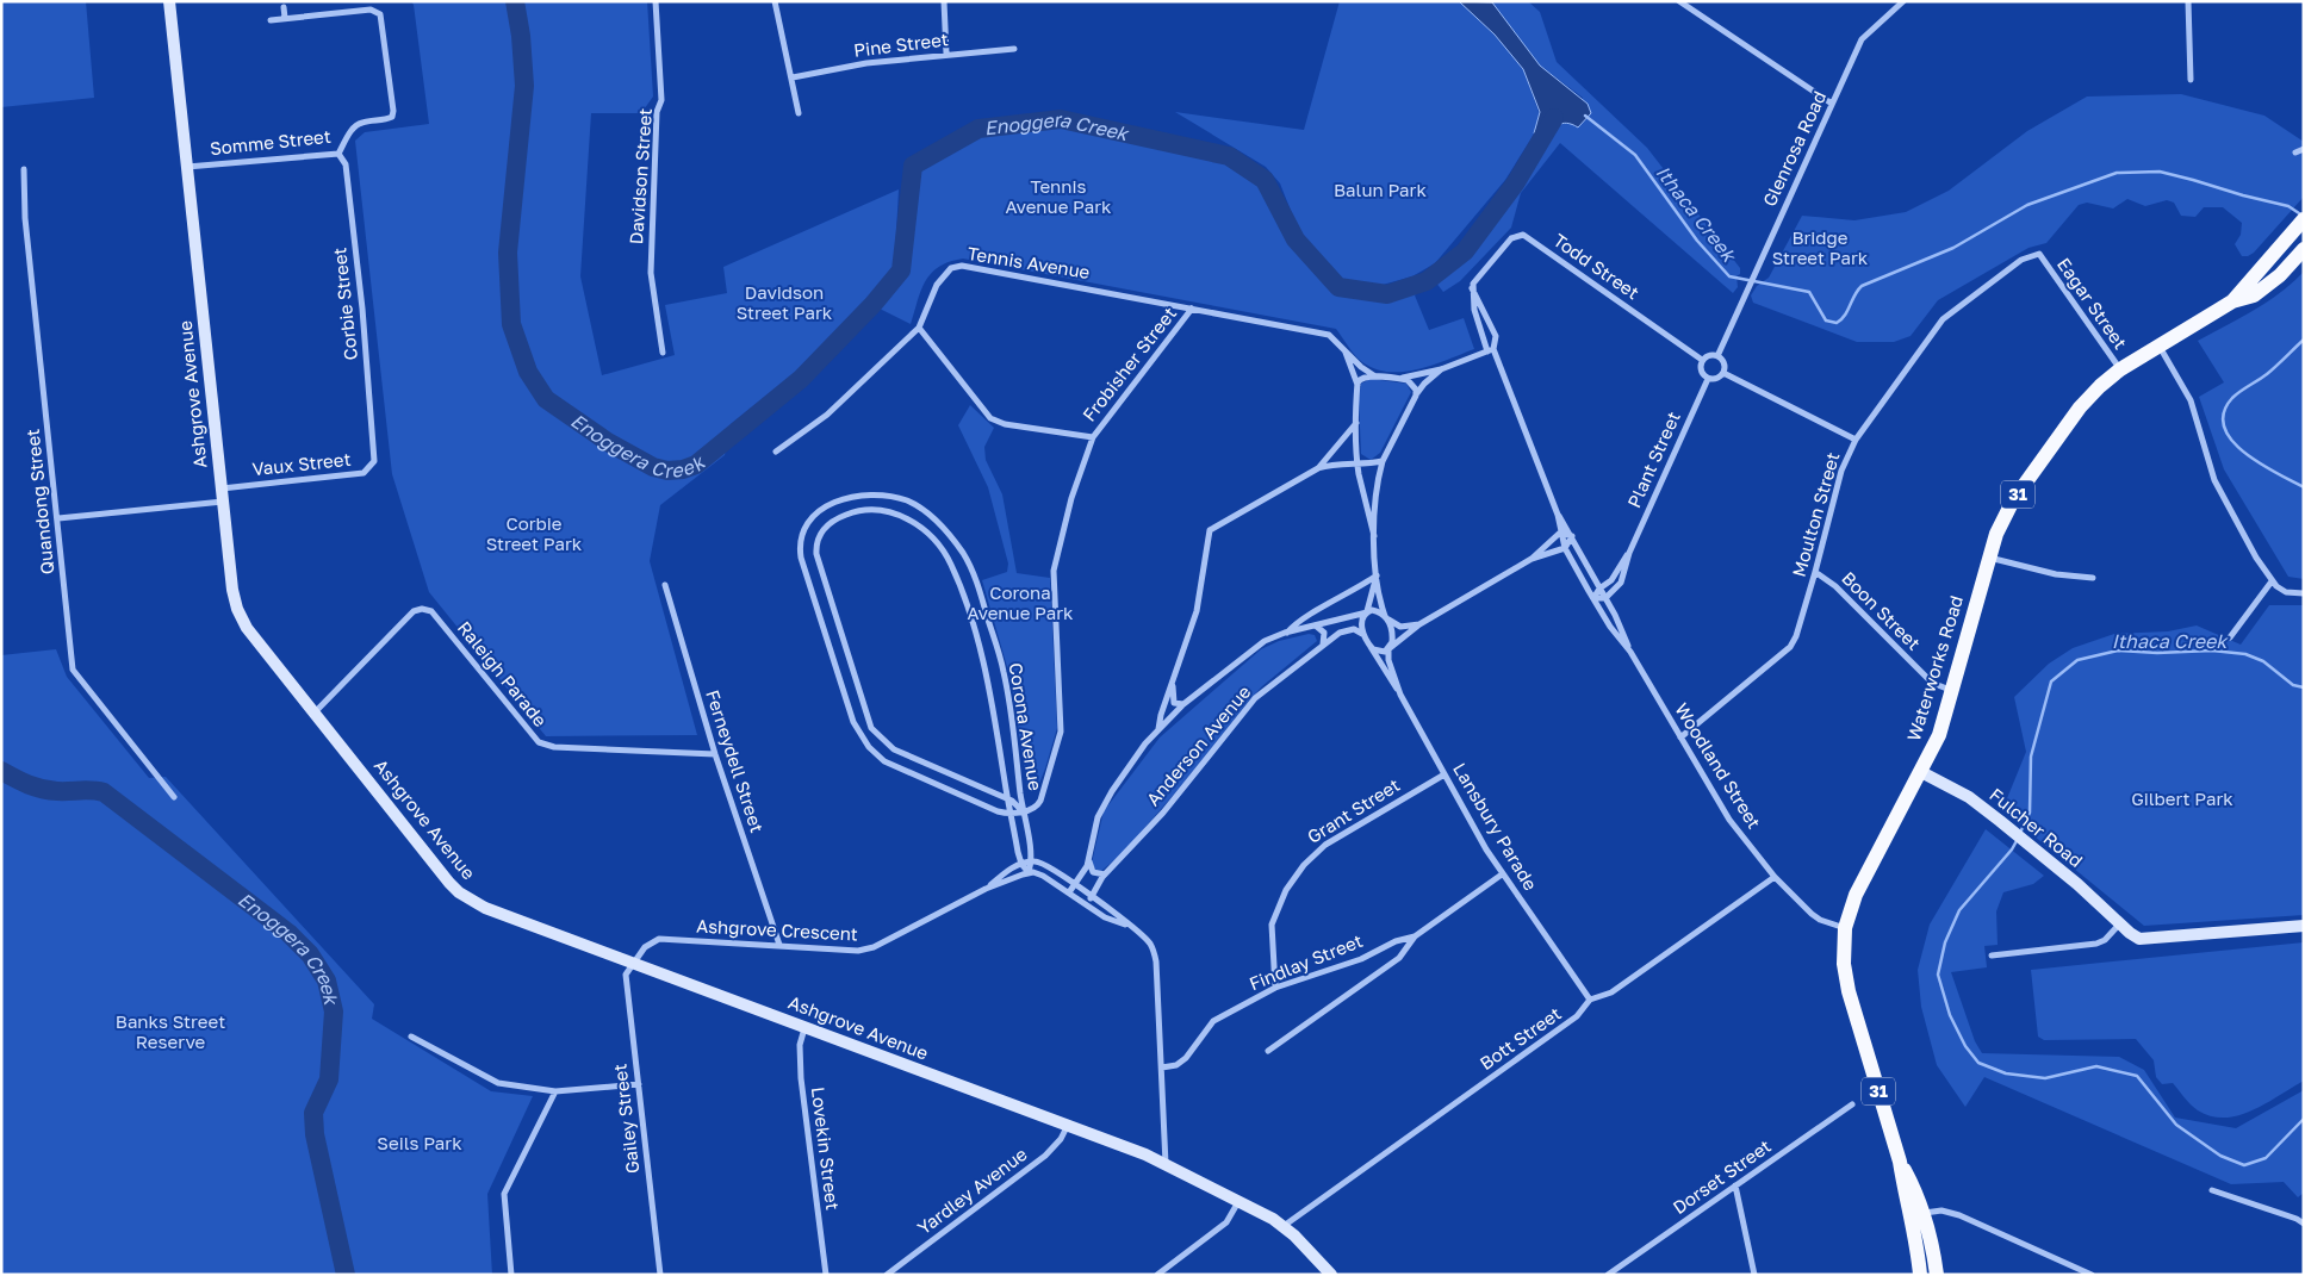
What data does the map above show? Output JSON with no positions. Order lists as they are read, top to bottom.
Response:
{
  "streets": {
    "main road": [
      "Ashgrove Avenue",
      "31",
      "Waterworks Road",
      "Fulcher Road"
    ],
    "street": [
      "Pine Street",
      "Somme Street",
      "Glenrosa Road",
      "Davidson Street",
      "Tennis Avenue",
      "Todd Street",
      "Corbie Street",
      "Eagar Street",
      "Frobisher Street",
      "Plant Street",
      "Vaux Street",
      "Quandong Street",
      "Moulton Street",
      "Boon Street",
      "Raleigh Parade",
      "Corona Avenue",
      "Anderson Avenue",
      "Ferneydell Street",
      "Woodland Street",
      "Grant Street",
      "Lansbury Parade",
      "Ashgrove Crescent",
      "Findlay Street",
      "Bott Street",
      "Gailey Street",
      "Lovekin Street",
      "Dorset Street",
      "Yardley Avenue"
    ]
  },
  "crossings": [
    ["Somme Street", "Corbie Street"],
    ["Somme Street", "Ashgrove Avenue"],
    ["Glenrosa Road", "Todd Street"],
    ["Glenrosa Road", "Plant Street"],
    ["Tennis Avenue", "Frobisher Street"],
    ["Todd Street", "Plant Street"],
    ["Todd Street", "Woodland Street"],
    ["Corbie Street", "Vaux Street"],
    ["Eagar Street", "Moulton Street"],
    ["Eagar Street", "Waterworks Road"],
    ["Frobisher Street", "Corona Avenue"],
    ["Ashgrove Avenue", "Vaux Street"],
    ["Ashgrove Avenue", "Raleigh Parade"],
    ["Ashgrove Avenue", "Ashgrove Crescent"],
    ["Ashgrove Avenue", "Bott Street"],
    ["Ashgrove Avenue", "Gailey Street"],
    ["Ashgrove Avenue", "Lovekin Street"],
    ["Ashgrove Avenue", "Yardley Avenue"],
    ["Plant Street", "Woodland Street"],
    ["Moulton Street", "Boon Street"],
    ["Moulton Street", "Woodland Street"],
    ["Boon Street", "Waterworks Road"],
    ["Waterworks Road", "Woodland Street"],
    ["Waterworks Road", "Fulcher Road"],
    ["Raleigh Parade", "Ferneydell Street"],
    ["Corona Avenue", "Ashgrove Crescent"],
    ["Anderson Avenue", "Lansbury Parade"],
    ["Ferneydell Street", "Ashgrove Crescent"],
    ["Woodland Street", "Bott Street"],
    ["Grant Street", "Lansbury Parade"],
    ["Grant Street", "Findlay Street"],
    ["Lansbury Parade", "Findlay Street"],
    ["Lansbury Parade", "Bott Street"],
    ["Ashgrove Crescent", "Gailey Street"]
  ],
  "water": ["Enoggera Creek", "Ithaca Creek"],
  "parks": [
    "Tennis Avenue Park",
    "Balun Park",
    "Bridge Street Park",
    "Davidson Street Park",
    "Corbie Street Park",
    "Corona Avenue Park",
    "Gilbert Park",
    "Banks Street Reserve",
    "Seils Park"
  ]
}
